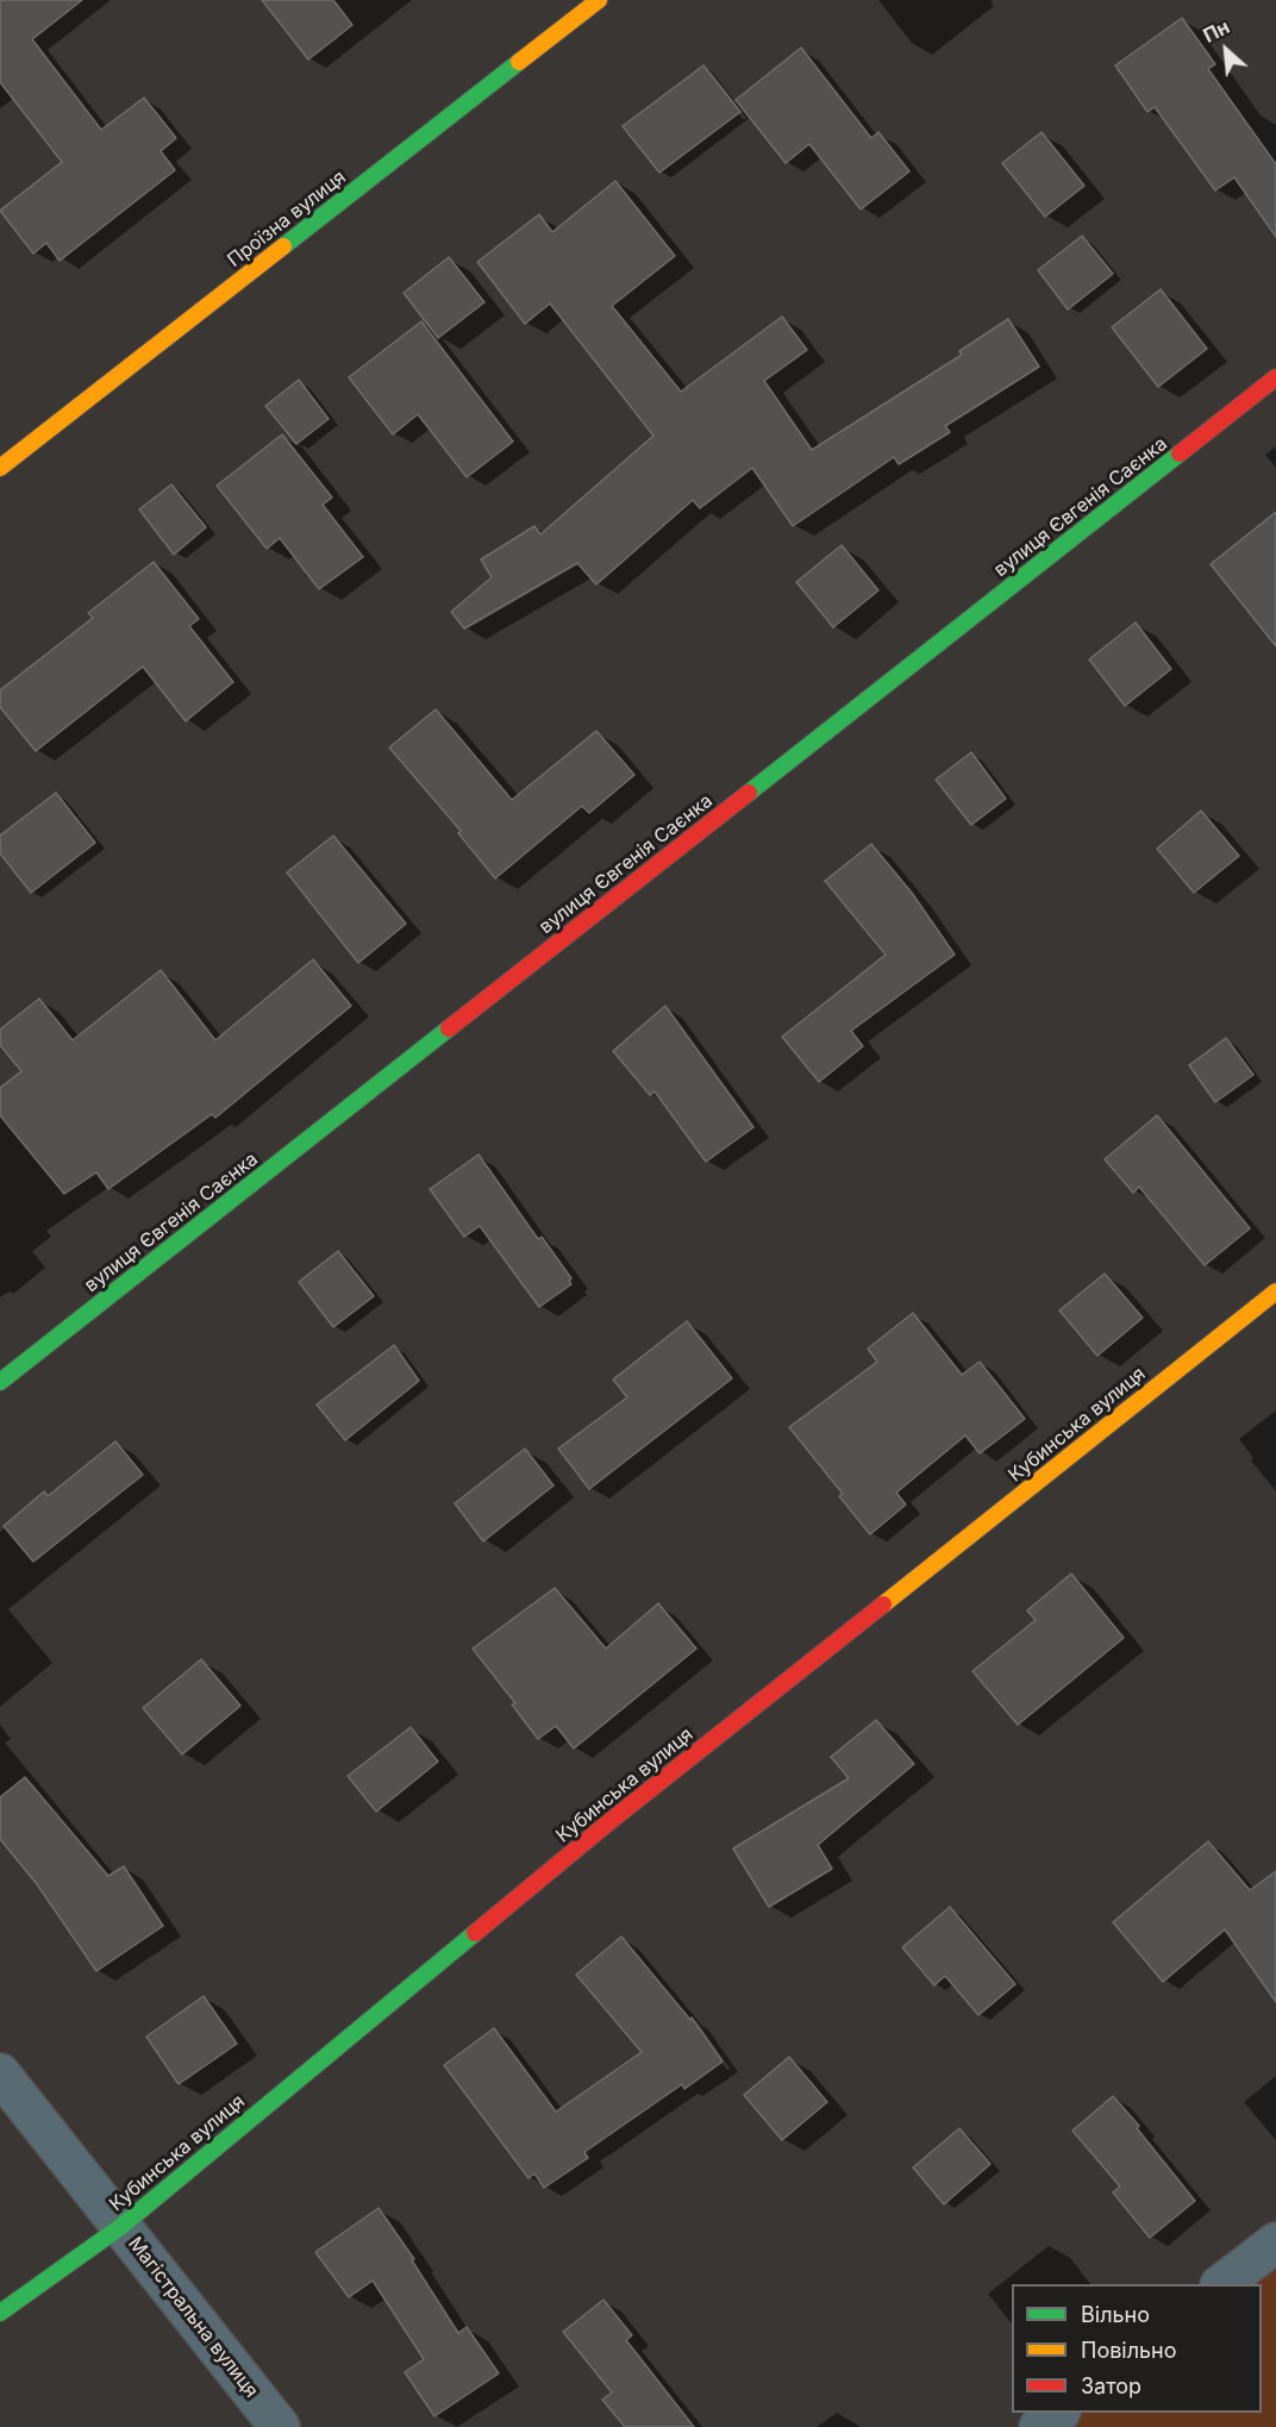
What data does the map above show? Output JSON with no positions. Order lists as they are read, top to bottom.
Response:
{
  "streets": {
    "street": [
      "Проїзна вулиця",
      "вулиця Євгенія Саєнка",
      "Кубинська вулиця",
      "Магістральна вулиця"
    ]
  },
  "crossings": [
    ["Кубинська вулиця", "Магістральна вулиця"]
  ],
  "legend": ["Вільно", "Повільно", "Затор"],
  "north": "top left"
}
